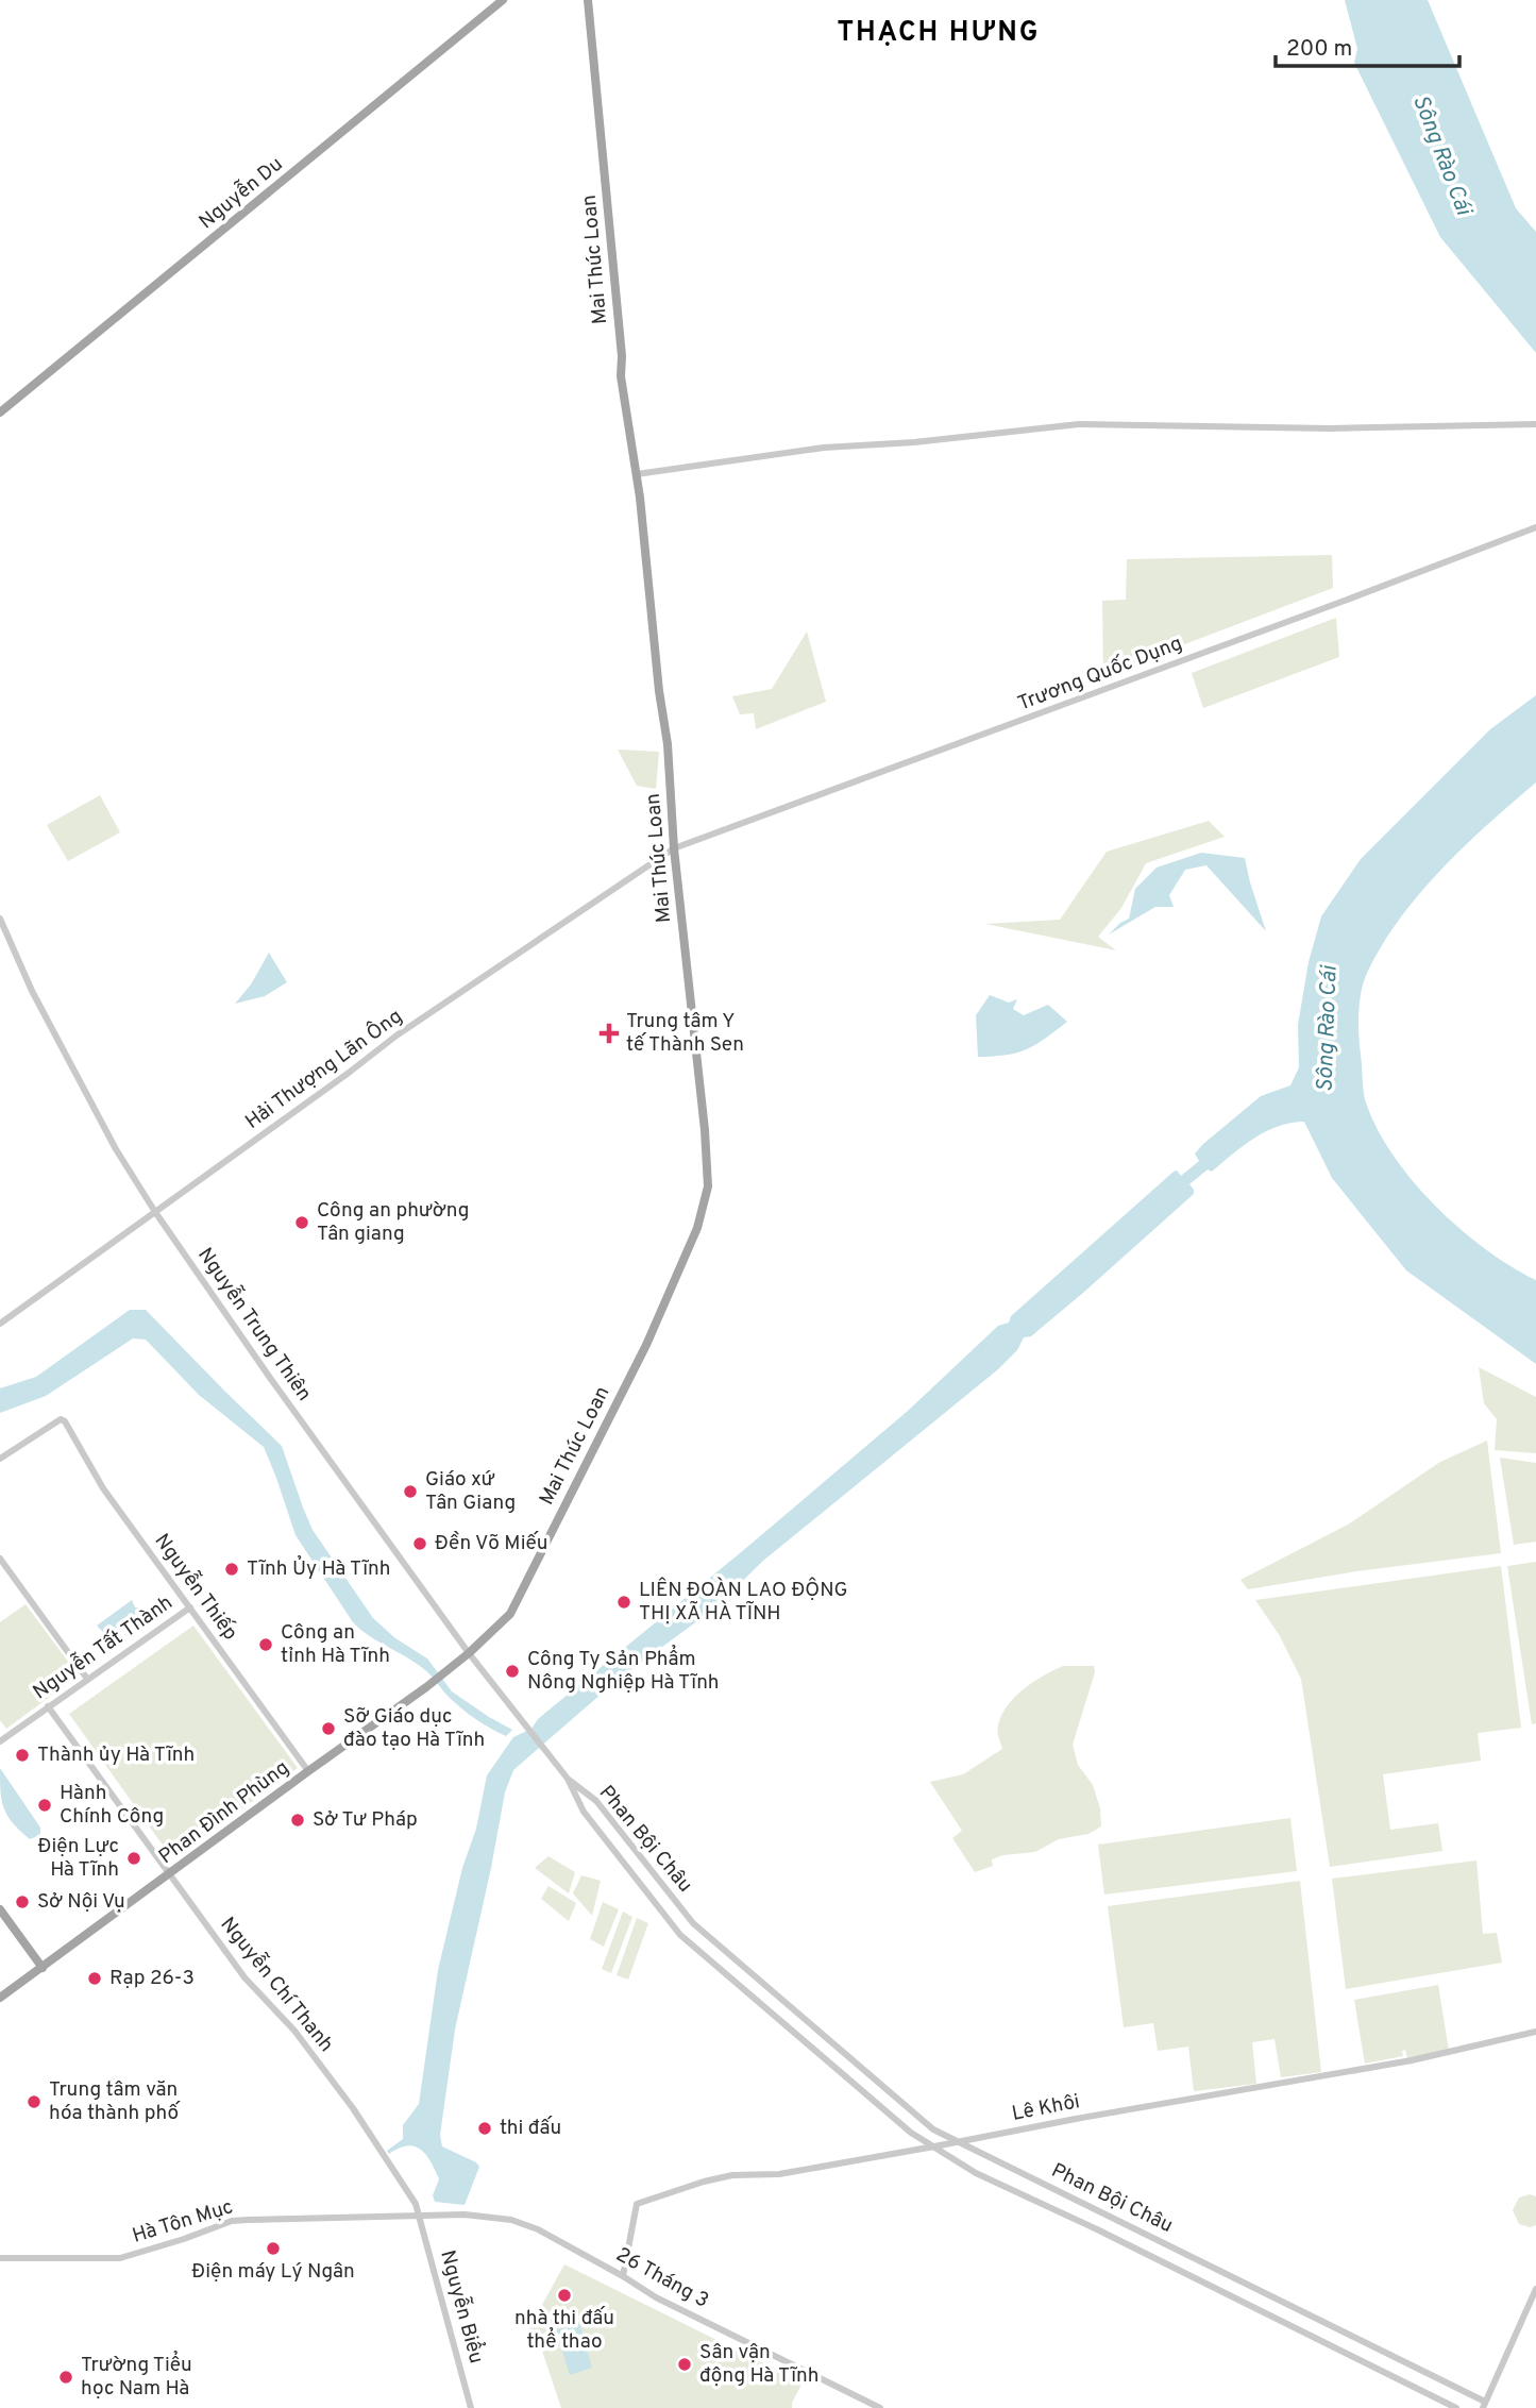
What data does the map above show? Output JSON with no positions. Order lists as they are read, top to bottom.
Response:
{
  "streets": {
    "main road": ["Nguyễn Du", "Mai Thúc Loan", "Phan Đình Phùng"],
    "street": [
      "Trương Quốc Dụng",
      "Hải Thượng Lãn Ông",
      "Nguyễn Trung Thiên",
      "Nguyễn Thiếp",
      "Nguyễn Tất Thành",
      "Phan Bội Châu",
      "Nguyễn Chí Thanh",
      "Lê Khôi",
      "Hà Tôn Mục",
      "26 Tháng 3",
      "Nguyễn Biểu"
    ]
  },
  "crossings": [
    ["Mai Thúc Loan", "Trương Quốc Dụng"],
    ["Mai Thúc Loan", "Hải Thượng Lãn Ông"],
    ["Mai Thúc Loan", "Nguyễn Trung Thiên"],
    ["Mai Thúc Loan", "Phan Đình Phùng"],
    ["Trương Quốc Dụng", "Hải Thượng Lãn Ông"],
    ["Hải Thượng Lãn Ông", "Nguyễn Trung Thiên"],
    ["Nguyễn Trung Thiên", "Phan Đình Phùng"],
    ["Nguyễn Trung Thiên", "Phan Bội Châu"],
    ["Nguyễn Thiếp", "Nguyễn Tất Thành"],
    ["Nguyễn Thiếp", "Phan Đình Phùng"],
    ["Nguyễn Tất Thành", "Nguyễn Chí Thanh"],
    ["Phan Đình Phùng", "Nguyễn Chí Thanh"],
    ["Phan Bội Châu", "Lê Khôi"],
    ["Nguyễn Chí Thanh", "Hà Tôn Mục"],
    ["Nguyễn Chí Thanh", "26 Tháng 3"],
    ["Nguyễn Chí Thanh", "Nguyễn Biểu"],
    ["Lê Khôi", "26 Tháng 3"],
    ["Hà Tôn Mục", "26 Tháng 3"],
    ["Hà Tôn Mục", "Nguyễn Biểu"],
    ["26 Tháng 3", "Nguyễn Biểu"]
  ],
  "districts": ["THẠCH HƯNG"],
  "water": ["Sông Rào Cái"],
  "places": {
    "health": ["Trung tâm Y tế Thành Sen"],
    "other": [
      "Công an phường Tân giang",
      "Giáo xứ Tân Giang",
      "Đền Võ Miếu",
      "Tĩnh Ủy Hà Tĩnh",
      "LIÊN ĐOÀN LAO ĐỘNG THỊ XÃ HÀ TĨNH",
      "Công an tỉnh Hà Tĩnh",
      "Công Ty Sản Phẩm Nông Nghiệp Hà Tĩnh",
      "Sỡ Giáo dục đào tạo Hà Tĩnh",
      "Thành ủy Hà Tĩnh",
      "Hành Chính Công",
      "Sở Tư Pháp",
      "Điện Lực Hà Tĩnh",
      "Sở Nội Vụ",
      "Rạp 26-3",
      "Trung tâm văn hóa thành phố",
      "thi đấu",
      "Điện máy Lý Ngân",
      "nhà thi đấu thể thao",
      "Sân vận động Hà Tĩnh",
      "Trường Tiểu học Nam Hà"
    ]
  },
  "scale_bar": "200 m"
}
